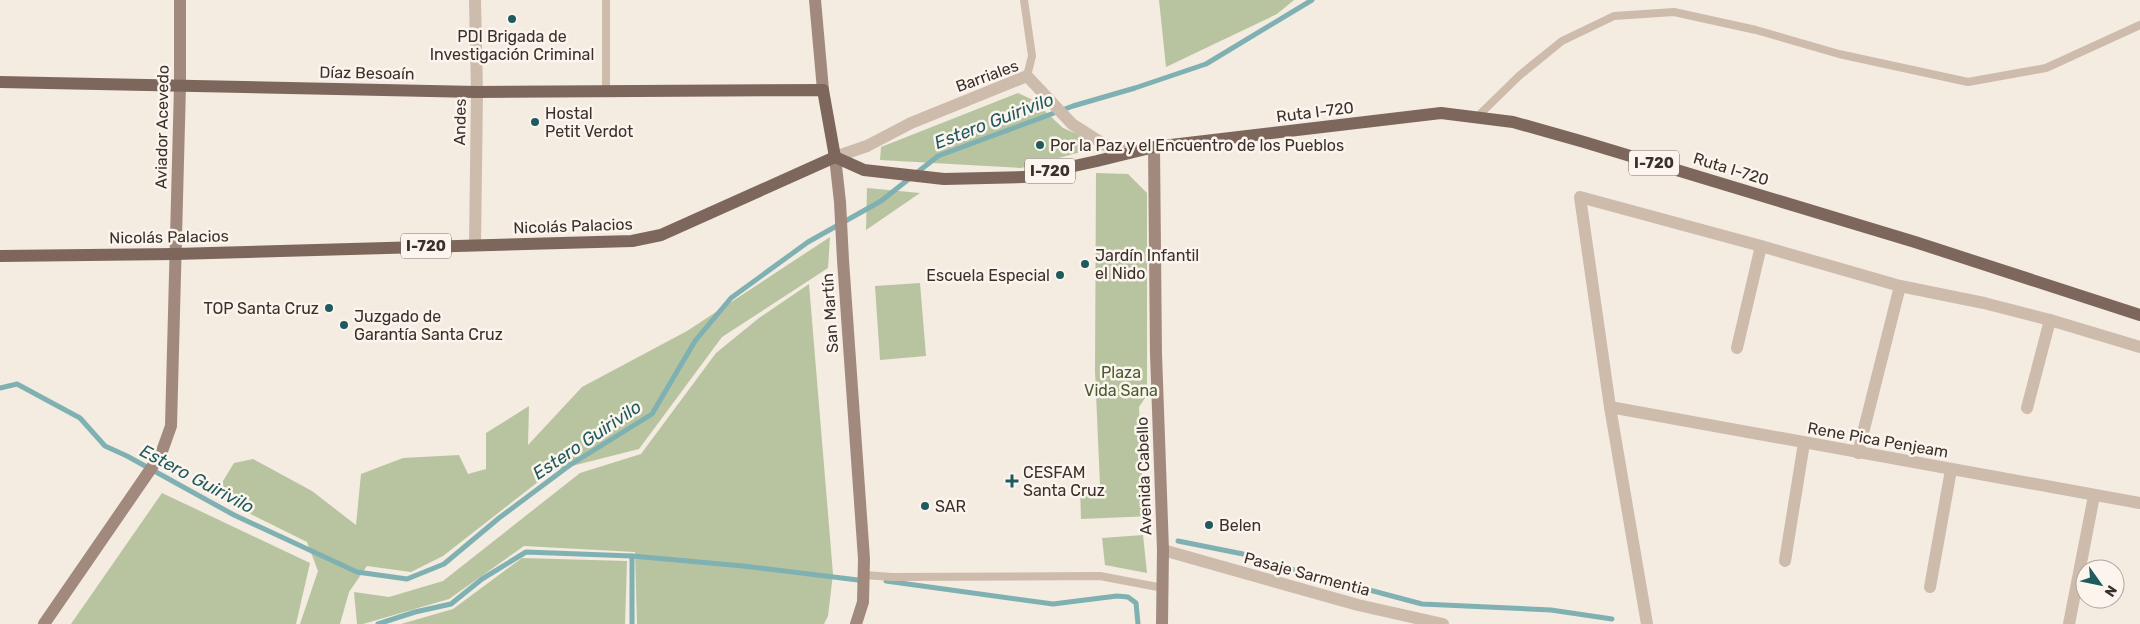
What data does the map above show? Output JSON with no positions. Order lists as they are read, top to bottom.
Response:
{
  "streets": {
    "main road": [
      "Díaz Besoaín",
      "Ruta I-720",
      "I-720",
      "Nicolás Palacios",
      "San Martín"
    ],
    "street": [
      "Barriales",
      "Andes",
      "Aviador Acevedo",
      "Rene Pica Penjeam",
      "Avenida Cabello",
      "Pasaje Sarmentia"
    ]
  },
  "crossings": [
    ["Díaz Besoaín", "Andes"],
    ["Díaz Besoaín", "Aviador Acevedo"],
    ["Díaz Besoaín", "San Martín"],
    ["Barriales", "I-720"],
    ["Barriales", "Nicolás Palacios"],
    ["Barriales", "San Martín"],
    ["Ruta I-720", "I-720"],
    ["Ruta I-720", "Avenida Cabello"],
    ["Andes", "Nicolás Palacios"],
    ["Aviador Acevedo", "Nicolás Palacios"],
    ["I-720", "Nicolás Palacios"],
    ["I-720", "San Martín"],
    ["I-720", "Avenida Cabello"],
    ["Nicolás Palacios", "San Martín"],
    ["Avenida Cabello", "Pasaje Sarmentia"]
  ],
  "water": ["Estero Guirivilo"],
  "parks": ["Plaza Vida Sana"],
  "places": {
    "other": [
      "PDI Brigada de Investigación Criminal",
      "Hostal Petit Verdot",
      "Por la Paz y el Encuentro de los Pueblos",
      "Jardín Infantil el Nido",
      "Escuela Especial",
      "TOP Santa Cruz",
      "Juzgado de Garantía Santa Cruz",
      "SAR",
      "Belen"
    ],
    "health": ["CESFAM Santa Cruz"]
  },
  "north": "bottom right"
}
